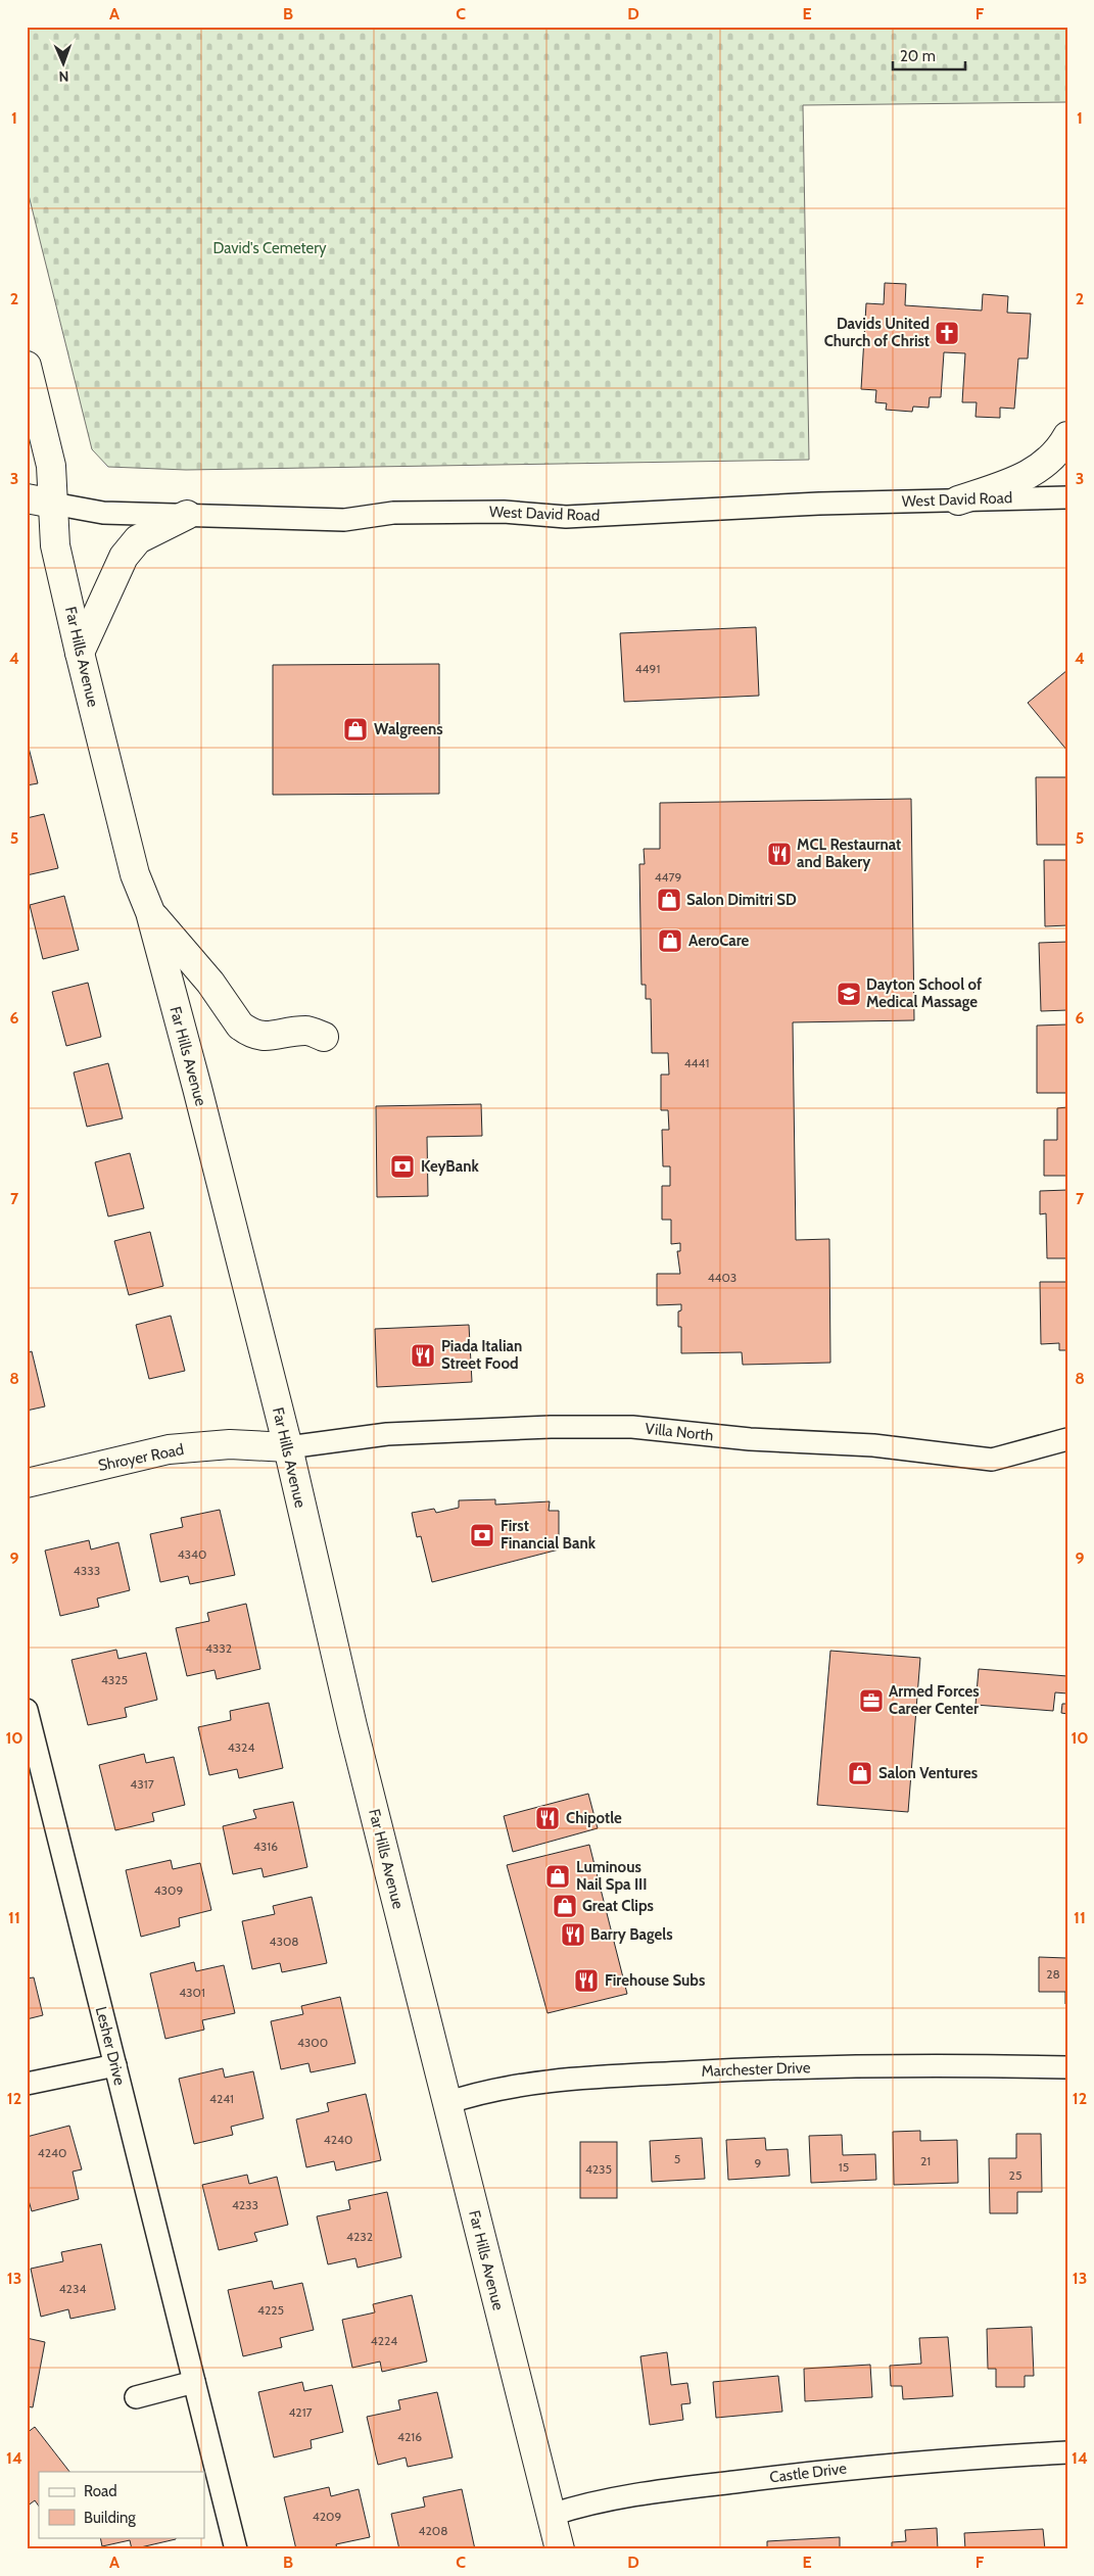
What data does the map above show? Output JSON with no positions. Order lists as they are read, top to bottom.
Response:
{
  "streets": {
    "main road": ["Far Hills Avenue", "Shroyer Road"],
    "street": [
      "West David Road",
      "Villa North",
      "Lesher Drive",
      "Marchester Drive",
      "Castle Drive"
    ]
  },
  "crossings": [
    ["West David Road", "Far Hills Avenue"],
    ["Far Hills Avenue", "Villa North"],
    ["Far Hills Avenue", "Shroyer Road"],
    ["Far Hills Avenue", "Marchester Drive"],
    ["Far Hills Avenue", "Castle Drive"],
    ["Villa North", "Shroyer Road"]
  ],
  "parks": ["David's Cemetery"],
  "places": {
    "church": ["Davids United Church of Christ"],
    "shop": [
      "Walgreens",
      "Salon Dimitri SD",
      "AeroCare",
      "Salon Ventures",
      "Luminous Nail Spa III",
      "Great Clips"
    ],
    "restaurant": [
      "MCL Restaurnat and Bakery",
      "Piada Italian Street Food",
      "Chipotle",
      "Barry Bagels",
      "Firehouse Subs"
    ],
    "school or university": ["Dayton School of Medical Massage"],
    "bank": ["KeyBank", "First Financial Bank"],
    "office": ["Armed Forces Career Center"]
  },
  "house_numbers": [
    "4491",
    "4479",
    "4441",
    "4403",
    "4340",
    "4333",
    "4332",
    "4325",
    "4324",
    "4317",
    "4316",
    "4309",
    "4308",
    "28",
    "4301",
    "4300",
    "4241",
    "4240",
    "4240",
    "5",
    "21",
    "9",
    "15",
    "4235",
    "25",
    "4233",
    "4232",
    "4234",
    "4225",
    "4224",
    "4217",
    "4216",
    "4209",
    "4208"
  ],
  "legend": ["Road", "Building"],
  "scale_bar": "20 m",
  "north": "bottom",
  "grid": {
    "columns": [
      "A",
      "B",
      "C",
      "D",
      "E",
      "F"
    ],
    "rows": [
      "1",
      "2",
      "3",
      "4",
      "5",
      "6",
      "7",
      "8",
      "9",
      "10",
      "11",
      "12",
      "13",
      "14"
    ]
  }
}
